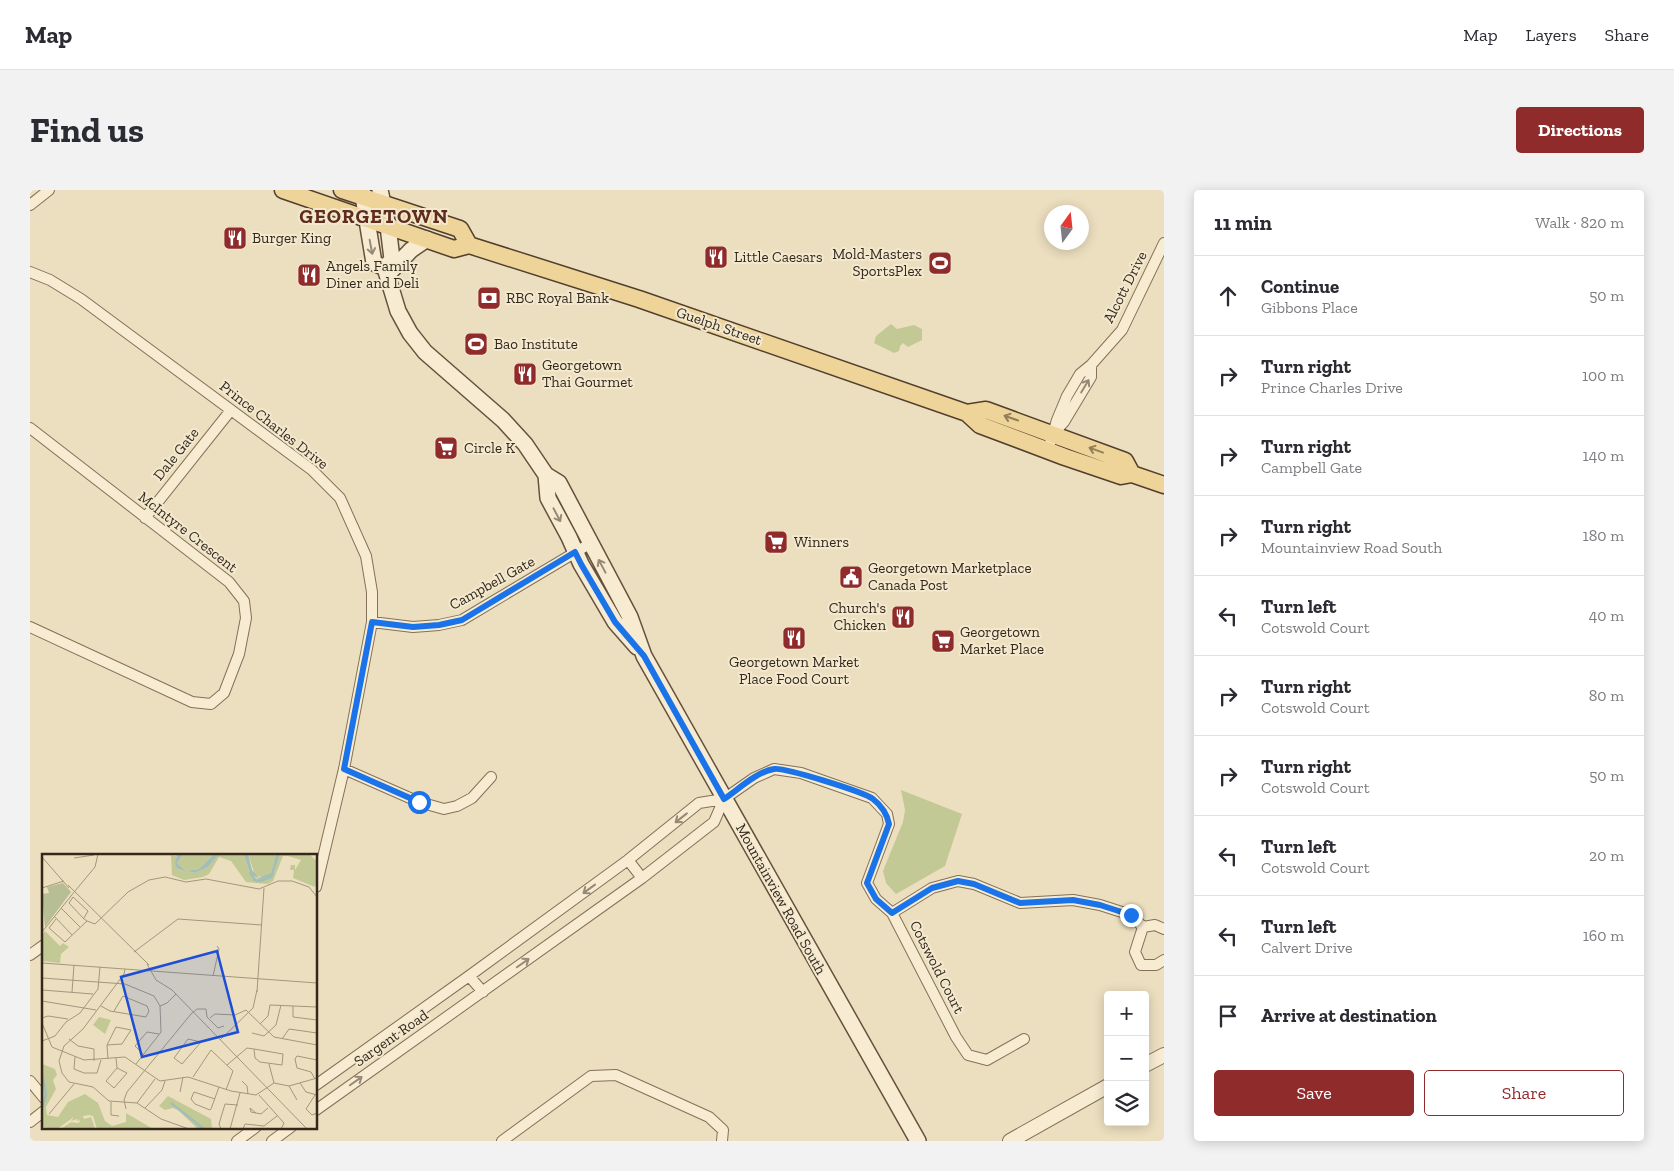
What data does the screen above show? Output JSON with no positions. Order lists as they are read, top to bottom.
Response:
{
  "streets": {
    "main road": ["Guelph Street", "Mountainview Road South"],
    "street": [
      "Alcott Drive",
      "Prince Charles Drive",
      "Dale Gate",
      "McIntyre Crescent",
      "Campbell Gate",
      "Cotswold Court",
      "Sargent Road"
    ]
  },
  "crossings": [
    ["Alcott Drive", "Guelph Street"],
    ["Guelph Street", "Mountainview Road South"],
    ["Prince Charles Drive", "Dale Gate"],
    ["Prince Charles Drive", "Campbell Gate"],
    ["Dale Gate", "McIntyre Crescent"],
    ["Campbell Gate", "Mountainview Road South"],
    ["Mountainview Road South", "Cotswold Court"],
    ["Mountainview Road South", "Sargent Road"],
    ["Cotswold Court", "Sargent Road"]
  ],
  "districts": ["GEORGETOWN"],
  "places": {
    "restaurant": [
      "Burger King",
      "Little Caesars",
      "Angels Family Diner and Deli",
      "Georgetown Thai Gourmet",
      "Church's Chicken",
      "Georgetown Market Place Food Court"
    ],
    "sports": ["Mold-Masters SportsPlex", "Bao Institute"],
    "bank": ["RBC Royal Bank"],
    "supermarket": ["Circle K", "Winners", "Georgetown Market Place"],
    "public building": ["Georgetown Marketplace Canada Post"]
  },
  "north": "top",
  "page": {
    "header": "Map",
    "nav": ["Map", "Layers", "Share"],
    "buttons": [
      "Directions",
      ["Save", "Share"]
    ],
    "title": "Find us",
    "heading": ["11 min", "Walk · 820 m"],
    "list": [
      ["Continue", "Gibbons Place", "50 m"],
      ["Turn right", "Prince Charles Drive", "100 m"],
      ["Turn right", "Campbell Gate", "140 m"],
      ["Turn right", "Mountainview Road South", "180 m"],
      ["Turn left", "Cotswold Court", "40 m"],
      ["Turn right", "Cotswold Court", "80 m"],
      ["Turn right", "Cotswold Court", "50 m"],
      ["Turn left", "Cotswold Court", "20 m"],
      ["Turn left", "Calvert Drive", "160 m"],
      "Arrive at destination"
    ],
    "map_buttons": ["+", "−"]
  }
}
